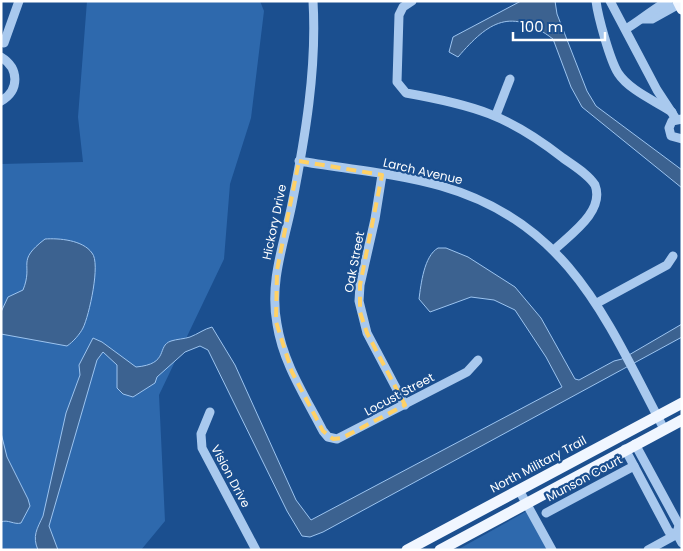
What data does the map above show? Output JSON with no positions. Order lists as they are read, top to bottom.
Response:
{
  "streets": {
    "main road": ["North Military Trail"],
    "street": [
      "Larch Avenue",
      "Hickory Drive",
      "Oak Street",
      "Locust Street",
      "Vision Drive",
      "Munson Court"
    ]
  },
  "crossings": [
    ["Larch Avenue", "Hickory Drive"],
    ["Larch Avenue", "Oak Street"],
    ["Larch Avenue", "North Military Trail"],
    ["Hickory Drive", "Locust Street"],
    ["Oak Street", "Locust Street"]
  ],
  "scale_bar": "100 m"
}
